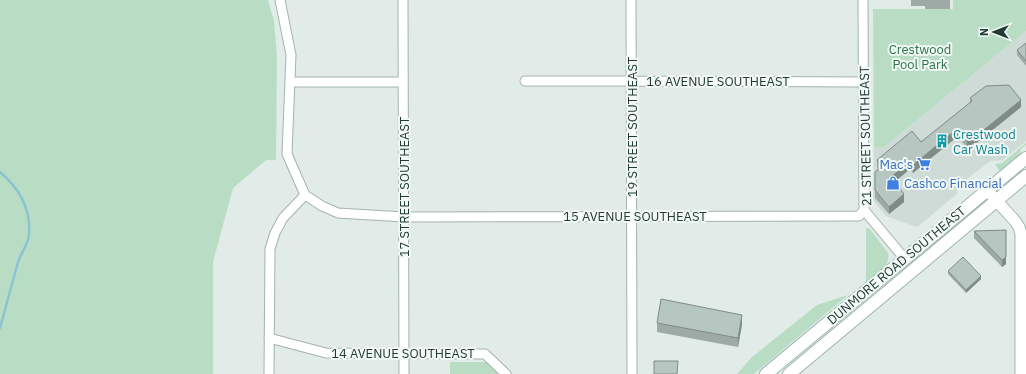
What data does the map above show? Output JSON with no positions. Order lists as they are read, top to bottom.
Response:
{
  "streets": {
    "main road": ["DUNMORE ROAD SOUTHEAST"],
    "street": [
      "16 AVENUE SOUTHEAST",
      "19 STREET SOUTHEAST",
      "21 STREET SOUTHEAST",
      "17 STREET SOUTHEAST",
      "15 AVENUE SOUTHEAST",
      "14 AVENUE SOUTHEAST"
    ]
  },
  "crossings": [
    ["16 AVENUE SOUTHEAST", "19 STREET SOUTHEAST"],
    ["16 AVENUE SOUTHEAST", "21 STREET SOUTHEAST"],
    ["19 STREET SOUTHEAST", "15 AVENUE SOUTHEAST"],
    ["21 STREET SOUTHEAST", "15 AVENUE SOUTHEAST"],
    ["21 STREET SOUTHEAST", "DUNMORE ROAD SOUTHEAST"],
    ["17 STREET SOUTHEAST", "15 AVENUE SOUTHEAST"],
    ["17 STREET SOUTHEAST", "14 AVENUE SOUTHEAST"]
  ],
  "parks": ["Crestwood Pool Park"],
  "places": {
    "building": ["Crestwood Car Wash"],
    "supermarket": ["Mac's"],
    "shop": ["Cashco Financial"]
  },
  "north": "left"
}
